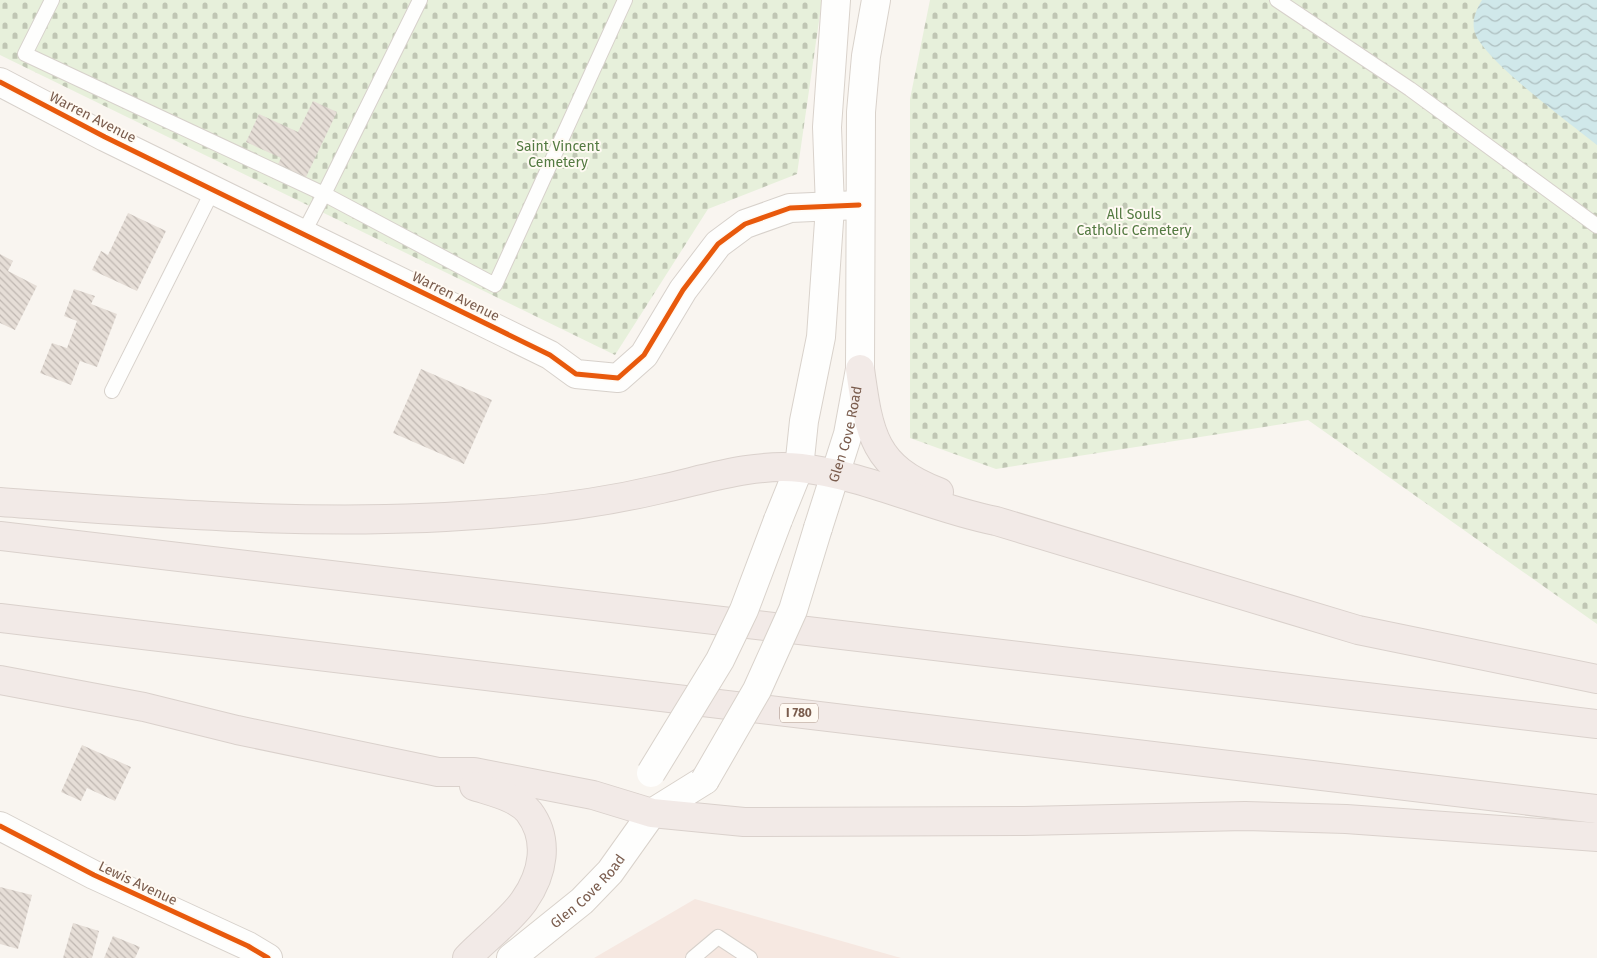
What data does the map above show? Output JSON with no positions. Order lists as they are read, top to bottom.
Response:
{
  "streets": {
    "highway": ["I 780"],
    "main road": ["Warren Avenue", "Glen Cove Road", "Lewis Avenue"]
  },
  "crossings": [
    ["Warren Avenue", "Glen Cove Road"]
  ],
  "parks": ["Saint Vincent Cemetery", "All Souls Catholic Cemetery"]
}
